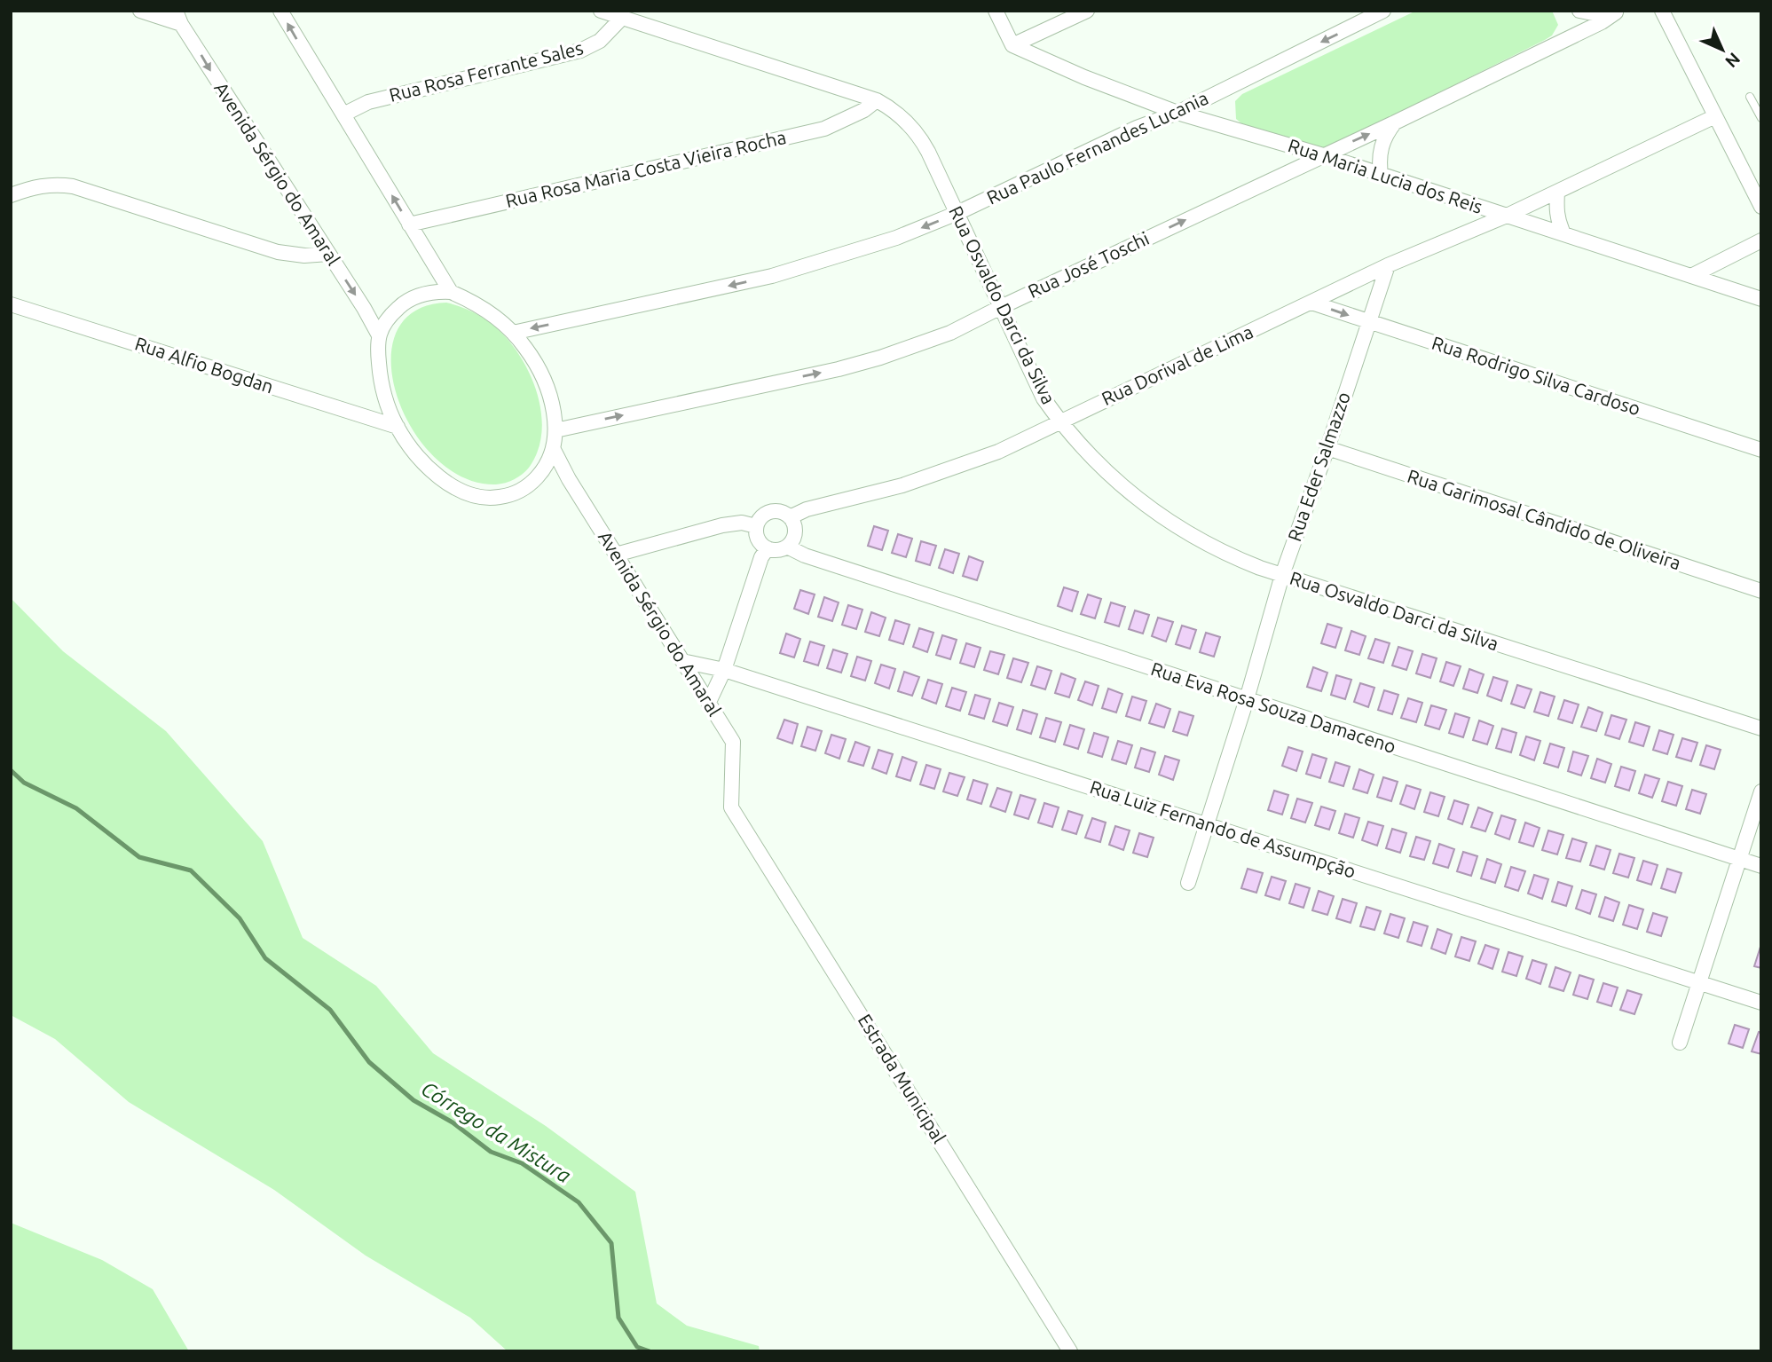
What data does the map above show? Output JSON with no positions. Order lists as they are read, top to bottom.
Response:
{
  "streets": {
    "street": [
      "Rua Rosa Ferrante Sales",
      "Rua Paulo Fernandes Lucania",
      "Rua Rosa Maria Costa Vieira Rocha",
      "Avenida Sérgio do Amaral",
      "Rua Maria Lucia dos Reis",
      "Rua José Toschi",
      "Rua Osvaldo Darci da Silva",
      "Rua Alfio Bogdan",
      "Rua Dorival de Lima",
      "Rua Rodrigo Silva Cardoso",
      "Rua Eder Salmazzo",
      "Rua Garimosal Cândido de Oliveira",
      "Rua Eva Rosa Souza Damaceno",
      "Rua Luiz Fernando de Assumpção",
      "Estrada Municipal"
    ]
  },
  "crossings": [
    ["Rua Rosa Ferrante Sales", "Rua Osvaldo Darci da Silva"],
    ["Rua Paulo Fernandes Lucania", "Avenida Sérgio do Amaral"],
    ["Rua Paulo Fernandes Lucania", "Rua Maria Lucia dos Reis"],
    ["Rua Paulo Fernandes Lucania", "Rua José Toschi"],
    ["Rua Paulo Fernandes Lucania", "Rua Osvaldo Darci da Silva"],
    ["Rua Paulo Fernandes Lucania", "Rua Alfio Bogdan"],
    ["Rua Rosa Maria Costa Vieira Rocha", "Rua Osvaldo Darci da Silva"],
    ["Avenida Sérgio do Amaral", "Rua José Toschi"],
    ["Avenida Sérgio do Amaral", "Rua Alfio Bogdan"],
    ["Avenida Sérgio do Amaral", "Rua Luiz Fernando de Assumpção"],
    ["Avenida Sérgio do Amaral", "Estrada Municipal"],
    ["Rua Maria Lucia dos Reis", "Rua José Toschi"],
    ["Rua Maria Lucia dos Reis", "Rua Dorival de Lima"],
    ["Rua José Toschi", "Rua Osvaldo Darci da Silva"],
    ["Rua José Toschi", "Rua Alfio Bogdan"],
    ["Rua Osvaldo Darci da Silva", "Rua Dorival de Lima"],
    ["Rua Osvaldo Darci da Silva", "Rua Eder Salmazzo"],
    ["Rua Dorival de Lima", "Rua Rodrigo Silva Cardoso"],
    ["Rua Dorival de Lima", "Rua Eder Salmazzo"],
    ["Rua Dorival de Lima", "Rua Eva Rosa Souza Damaceno"],
    ["Rua Rodrigo Silva Cardoso", "Rua Eder Salmazzo"],
    ["Rua Eder Salmazzo", "Rua Garimosal Cândido de Oliveira"],
    ["Rua Eder Salmazzo", "Rua Eva Rosa Souza Damaceno"],
    ["Rua Eder Salmazzo", "Rua Luiz Fernando de Assumpção"]
  ],
  "one_way": ["Rua Paulo Fernandes Lucania", "Rua José Toschi"],
  "water": ["Córrego da Mistura"],
  "north": "bottom right"
}
